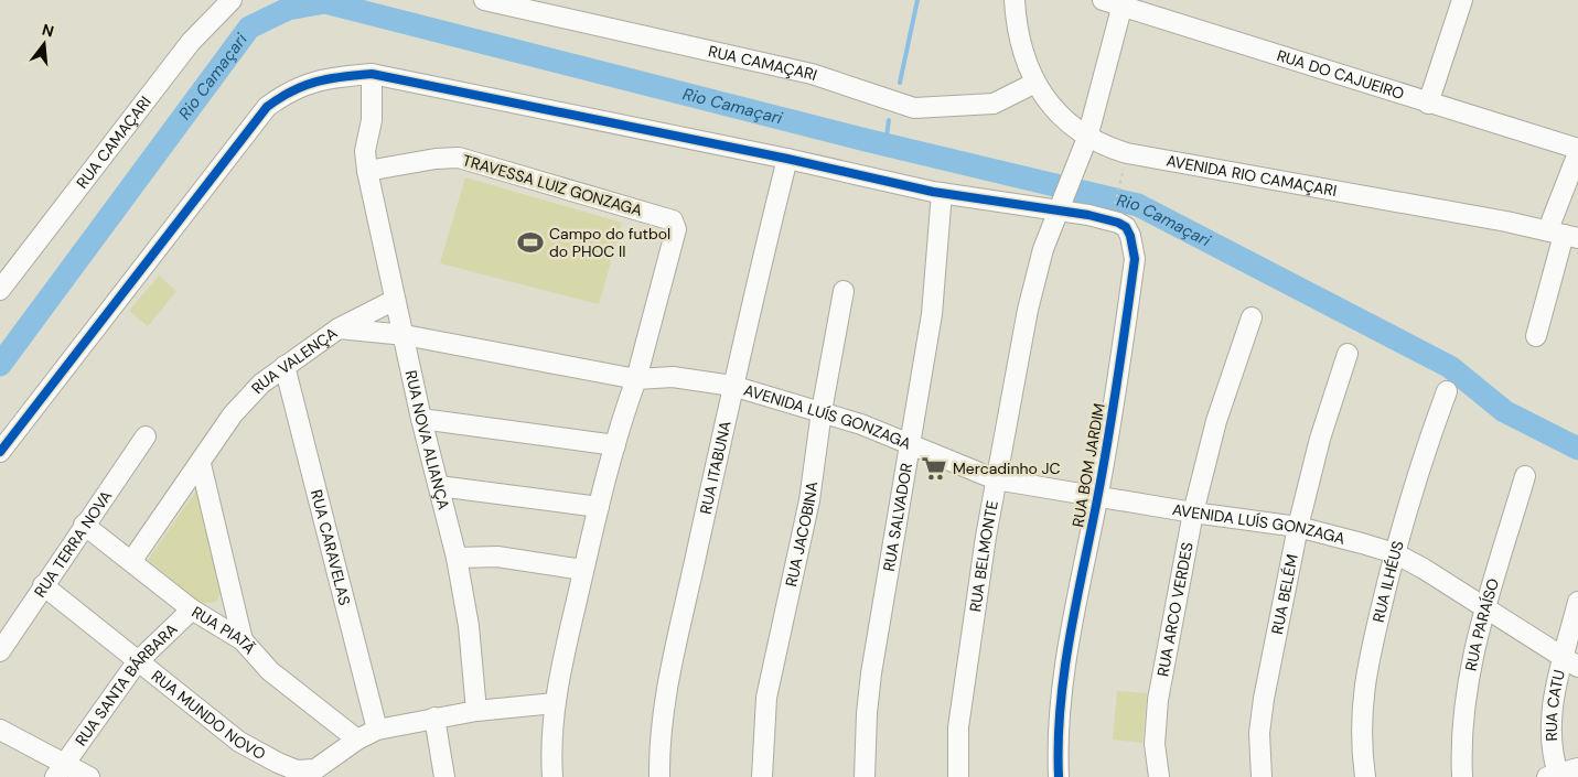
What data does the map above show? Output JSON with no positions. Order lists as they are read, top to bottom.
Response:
{
  "streets": {
    "street": [
      "RUA CAMAÇARI",
      "RUA DO CAJUEIRO",
      "AVENIDA RIO CAMAÇARI",
      "TRAVESSA LUIZ GONZAGA",
      "RUA VALENÇA",
      "AVENIDA LUÍS GONZAGA",
      "RUA NOVA ALIANÇA",
      "RUA BOM JARDIM",
      "RUA ITABUNA",
      "RUA SALVADOR",
      "RUA JACOBINA",
      "RUA TERRA NOVA",
      "RUA CARAVELAS",
      "RUA BELMONTE",
      "RUA ILHÉUS",
      "RUA BELÉM",
      "RUA ARCO VERDES",
      "RUA PARAÍSO",
      "RUA PIATÃ",
      "RUA SANTA BÁRBARA",
      "RUA CATU",
      "RUA MUNDO NOVO"
    ]
  },
  "crossings": [
    ["RUA CAMAÇARI", "AVENIDA RIO CAMAÇARI"],
    ["TRAVESSA LUIZ GONZAGA", "RUA VALENÇA"],
    ["TRAVESSA LUIZ GONZAGA", "AVENIDA LUÍS GONZAGA"],
    ["TRAVESSA LUIZ GONZAGA", "RUA NOVA ALIANÇA"],
    ["RUA VALENÇA", "AVENIDA LUÍS GONZAGA"],
    ["RUA VALENÇA", "RUA NOVA ALIANÇA"],
    ["RUA VALENÇA", "RUA CARAVELAS"],
    ["RUA VALENÇA", "RUA PIATÃ"],
    ["AVENIDA LUÍS GONZAGA", "RUA BOM JARDIM"],
    ["AVENIDA LUÍS GONZAGA", "RUA ITABUNA"],
    ["AVENIDA LUÍS GONZAGA", "RUA SALVADOR"],
    ["AVENIDA LUÍS GONZAGA", "RUA JACOBINA"],
    ["AVENIDA LUÍS GONZAGA", "RUA BELMONTE"],
    ["AVENIDA LUÍS GONZAGA", "RUA ILHÉUS"],
    ["AVENIDA LUÍS GONZAGA", "RUA BELÉM"],
    ["AVENIDA LUÍS GONZAGA", "RUA ARCO VERDES"],
    ["AVENIDA LUÍS GONZAGA", "RUA PARAÍSO"],
    ["AVENIDA LUÍS GONZAGA", "RUA CATU"],
    ["RUA NOVA ALIANÇA", "RUA BOM JARDIM"],
    ["RUA NOVA ALIANÇA", "RUA MUNDO NOVO"],
    ["RUA BOM JARDIM", "RUA ITABUNA"],
    ["RUA BOM JARDIM", "RUA SALVADOR"],
    ["RUA BOM JARDIM", "RUA BELMONTE"],
    ["RUA TERRA NOVA", "RUA PIATÃ"],
    ["RUA TERRA NOVA", "RUA MUNDO NOVO"],
    ["RUA CARAVELAS", "RUA MUNDO NOVO"],
    ["RUA PIATÃ", "RUA SANTA BÁRBARA"],
    ["RUA PIATÃ", "RUA MUNDO NOVO"],
    ["RUA SANTA BÁRBARA", "RUA MUNDO NOVO"]
  ],
  "water": ["Rio Camaçari"],
  "places": {
    "sports": ["Campo do futbol do PHOC II"],
    "supermarket": ["Mercadinho JC"]
  },
  "north": "top"
}
